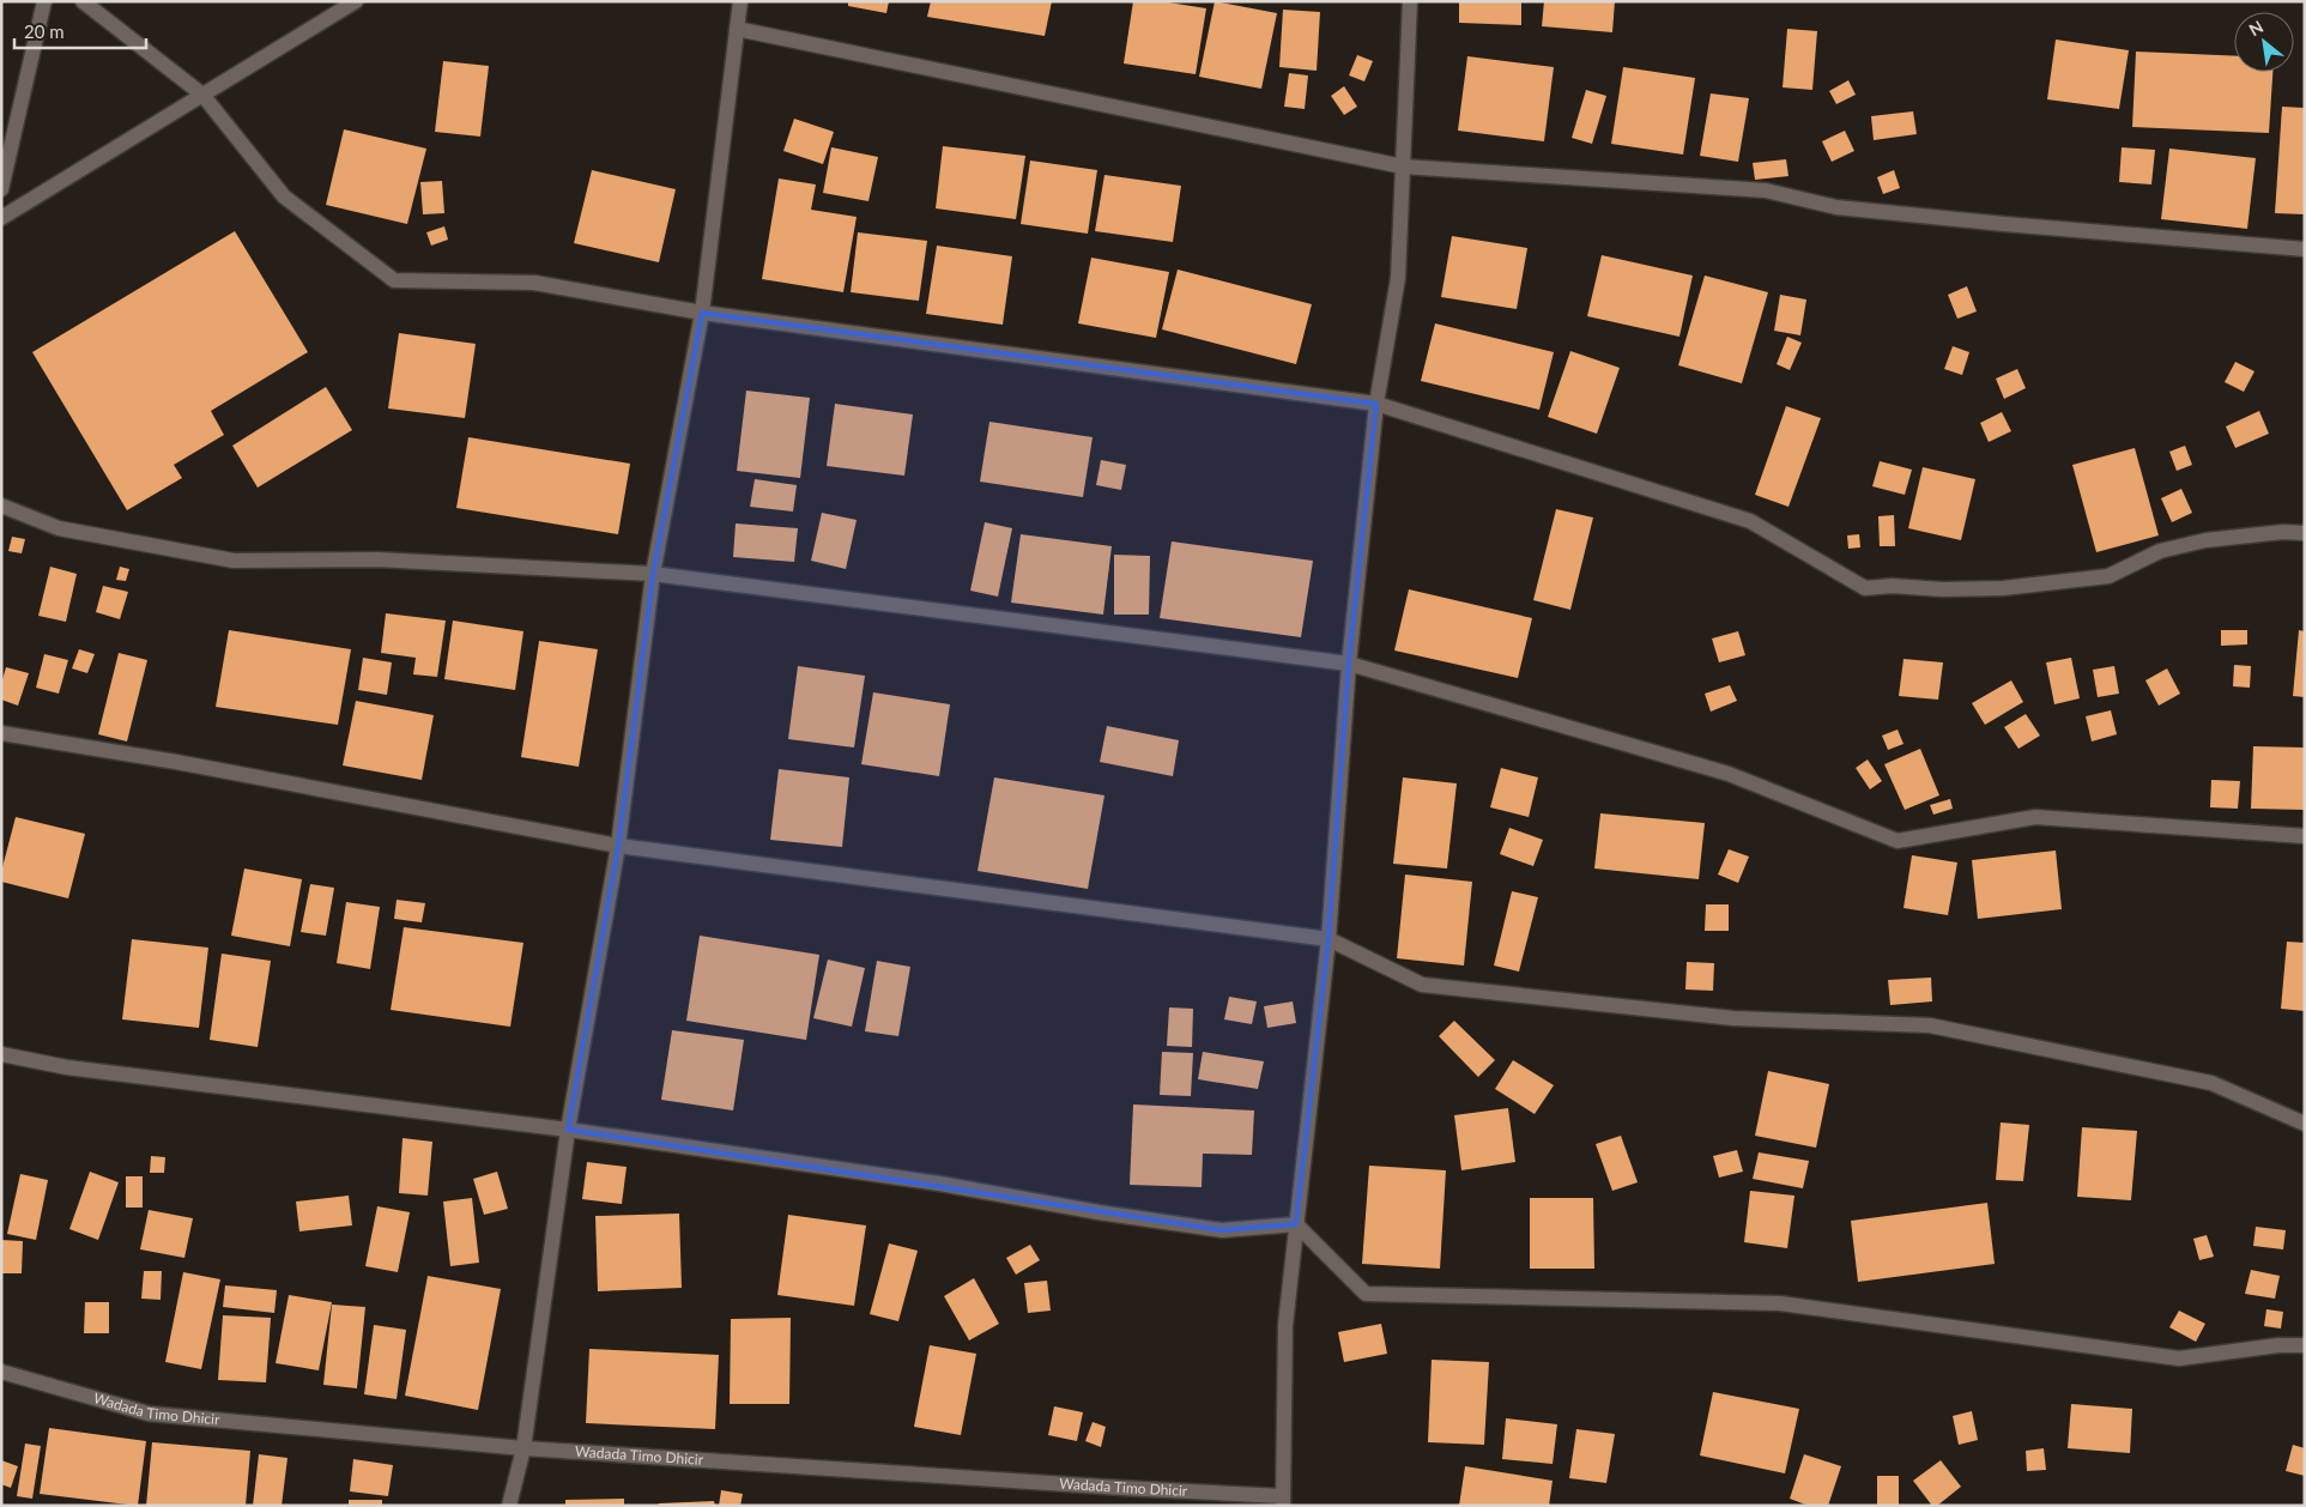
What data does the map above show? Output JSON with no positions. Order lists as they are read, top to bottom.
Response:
{
  "streets": {
    "street": ["Wadada Timo Dhicir"]
  },
  "scale_bar": "20 m",
  "north": "top left"
}
